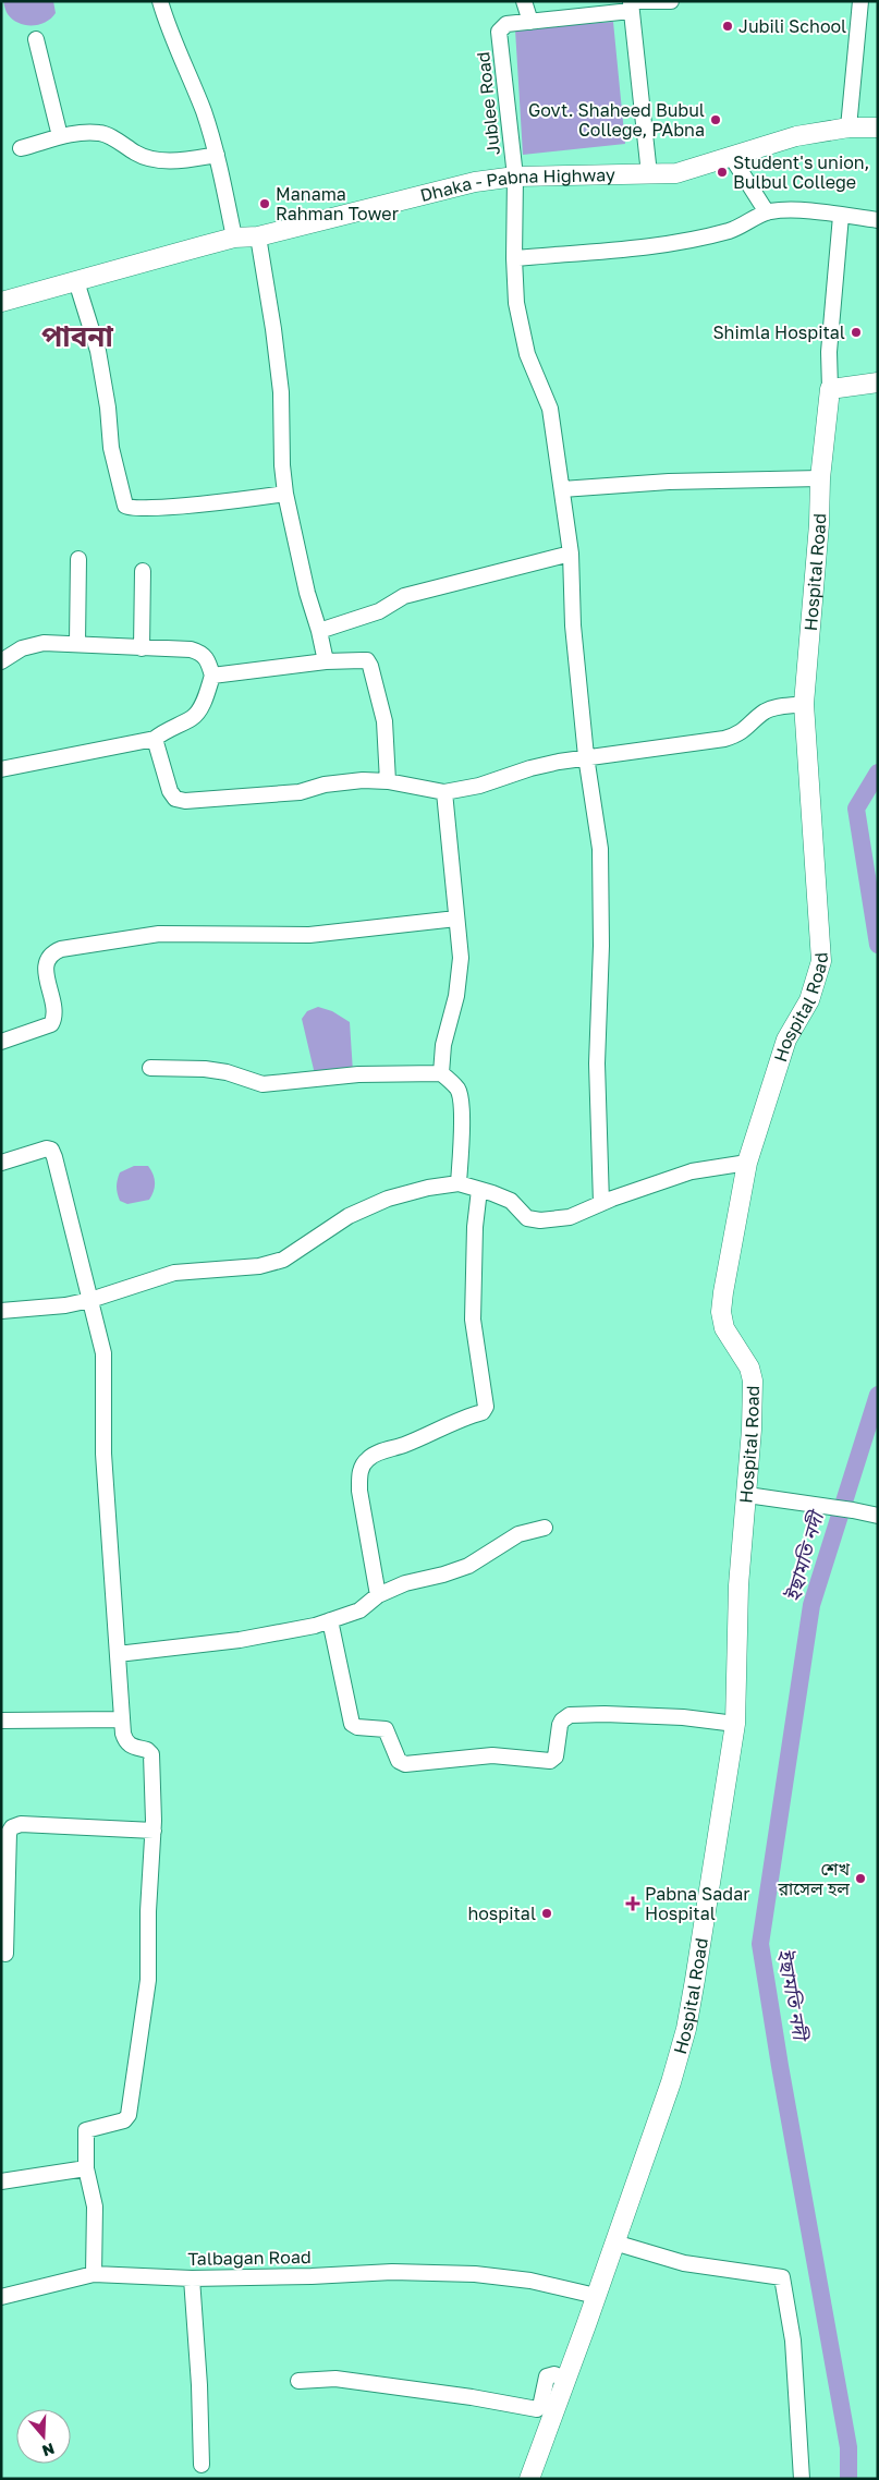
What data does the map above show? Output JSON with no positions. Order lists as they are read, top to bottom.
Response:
{
  "streets": {
    "main road": ["Dhaka - Pabna Highway", "Hospital Road"],
    "street": ["Jublee Road", "Talbagan Road"]
  },
  "crossings": [
    ["Jublee Road", "Dhaka - Pabna Highway"],
    ["Hospital Road", "Talbagan Road"]
  ],
  "districts": ["পাবনা"],
  "water": ["ইছামতি নদী"],
  "places": {
    "other": [
      "Jubili School",
      "Govt. Shaheed Bubul College, PAbna",
      "Student's union, Bulbul College",
      "Manama Rahman Tower",
      "Shimla Hospital",
      "শেখ রাসেল হল",
      "hospital"
    ],
    "health": ["Pabna Sadar Hospital"]
  },
  "north": "bottom"
}
